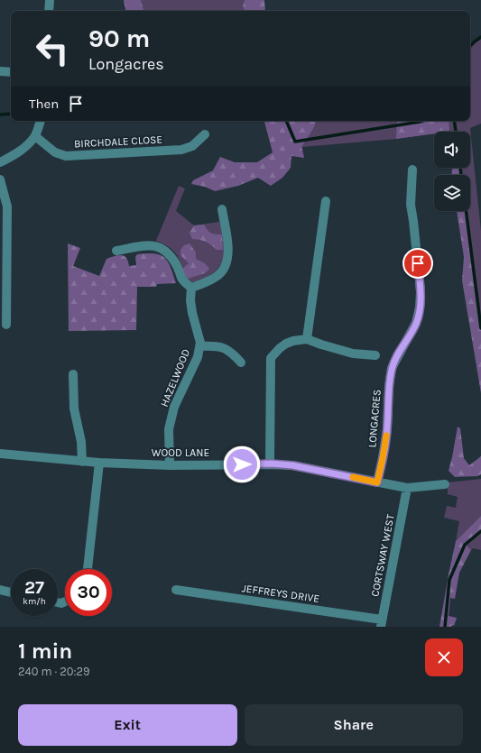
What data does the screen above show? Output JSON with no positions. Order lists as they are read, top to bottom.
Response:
{
  "streets": {
    "street": [
      "BIRCHDALE CLOSE",
      "HAZELWOOD",
      "LONGACRES",
      "WOOD LANE",
      "CORTSWAY WEST",
      "JEFFREYS DRIVE"
    ]
  },
  "crossings": [
    ["HAZELWOOD", "WOOD LANE"],
    ["LONGACRES", "WOOD LANE"],
    ["WOOD LANE", "CORTSWAY WEST"],
    ["CORTSWAY WEST", "JEFFREYS DRIVE"]
  ],
  "page": {
    "turn": ["90 m", "Longacres"],
    "then": "Then",
    "speed": "27 km/h",
    "limit": "30",
    "heading": ["1 min", "240 m · 20:29"],
    "buttons": ["Exit", "Share"]
  }
}
